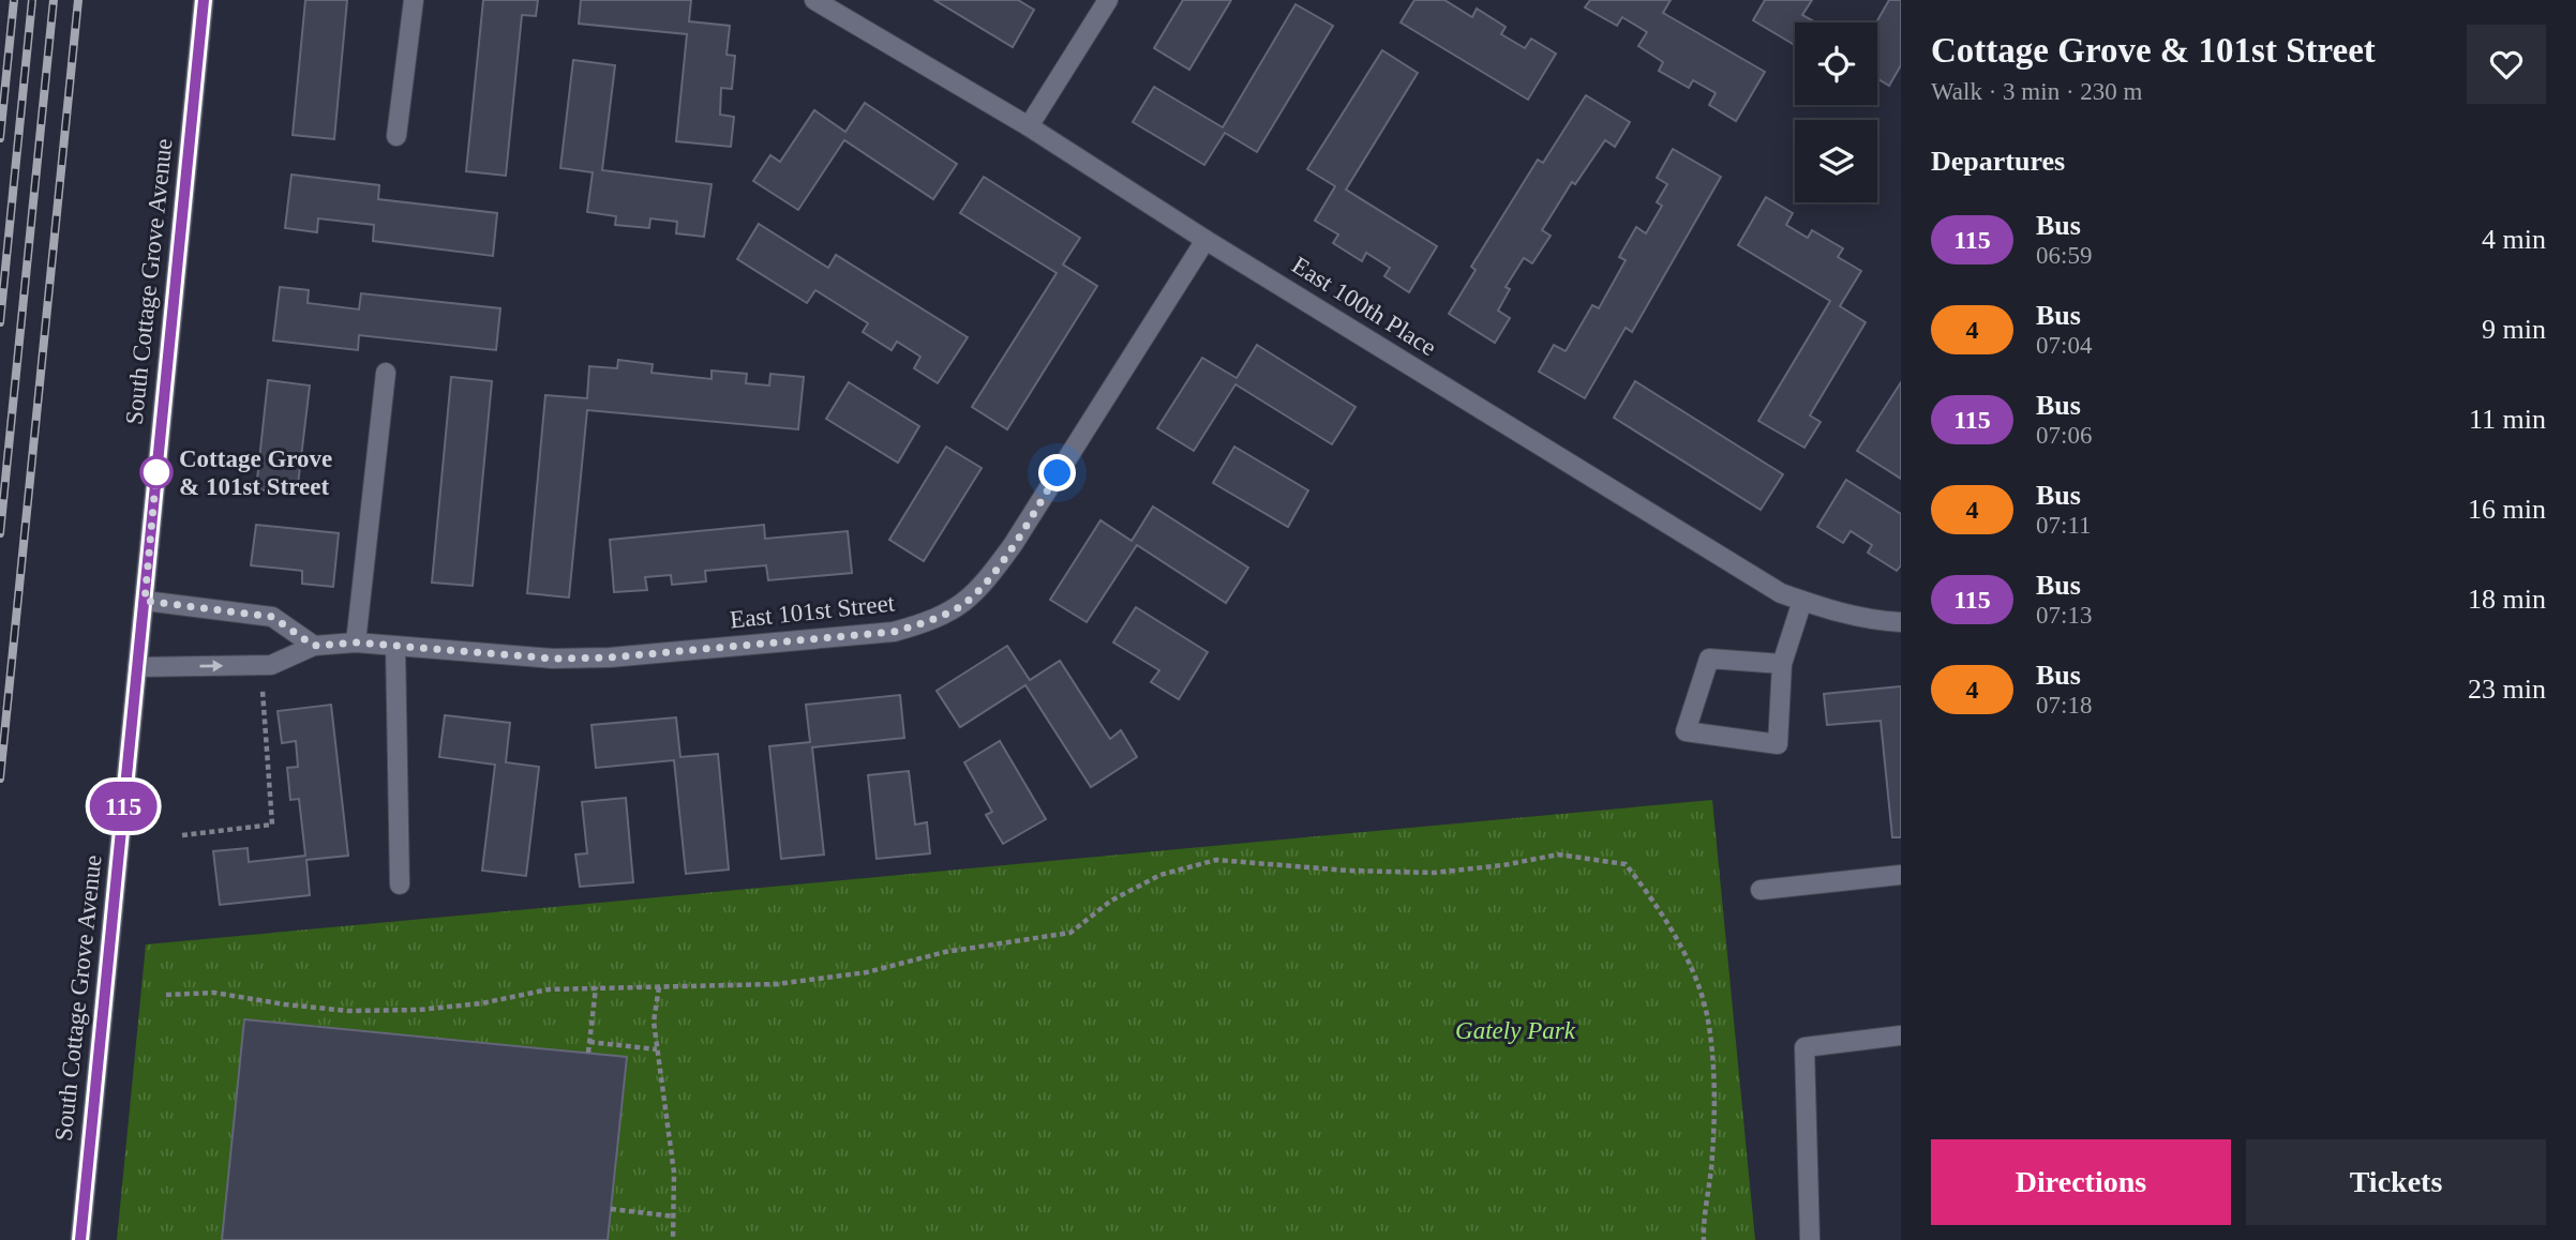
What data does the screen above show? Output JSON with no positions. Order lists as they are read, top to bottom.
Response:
{
  "streets": {
    "street": ["South Cottage Grove Avenue", "East 100th Place", "East 101st Street"]
  },
  "crossings": [
    ["South Cottage Grove Avenue", "East 101st Street"],
    ["East 100th Place", "East 101st Street"]
  ],
  "parks": ["Gately Park"],
  "places": ["Cottage Grove & 101st Street"],
  "lines": ["bus line 115"],
  "page": {
    "on_map": "115",
    "heading": [
      ["Cottage Grove & 101st Street", "Walk · 3 min · 230 m"],
      "Departures"
    ],
    "list": [
      {
        "mark": "115",
        "name": "Bus",
        "note": "06:59",
        "value": "4 min"
      },
      {
        "mark": "4",
        "name": "Bus",
        "note": "07:04",
        "value": "9 min"
      },
      {
        "mark": "115",
        "name": "Bus",
        "note": "07:06",
        "value": "11 min"
      },
      {
        "mark": "4",
        "name": "Bus",
        "note": "07:11",
        "value": "16 min"
      },
      {
        "mark": "115",
        "name": "Bus",
        "note": "07:13",
        "value": "18 min"
      },
      {
        "mark": "4",
        "name": "Bus",
        "note": "07:18",
        "value": "23 min"
      }
    ],
    "buttons": ["Directions", "Tickets"]
  }
}
